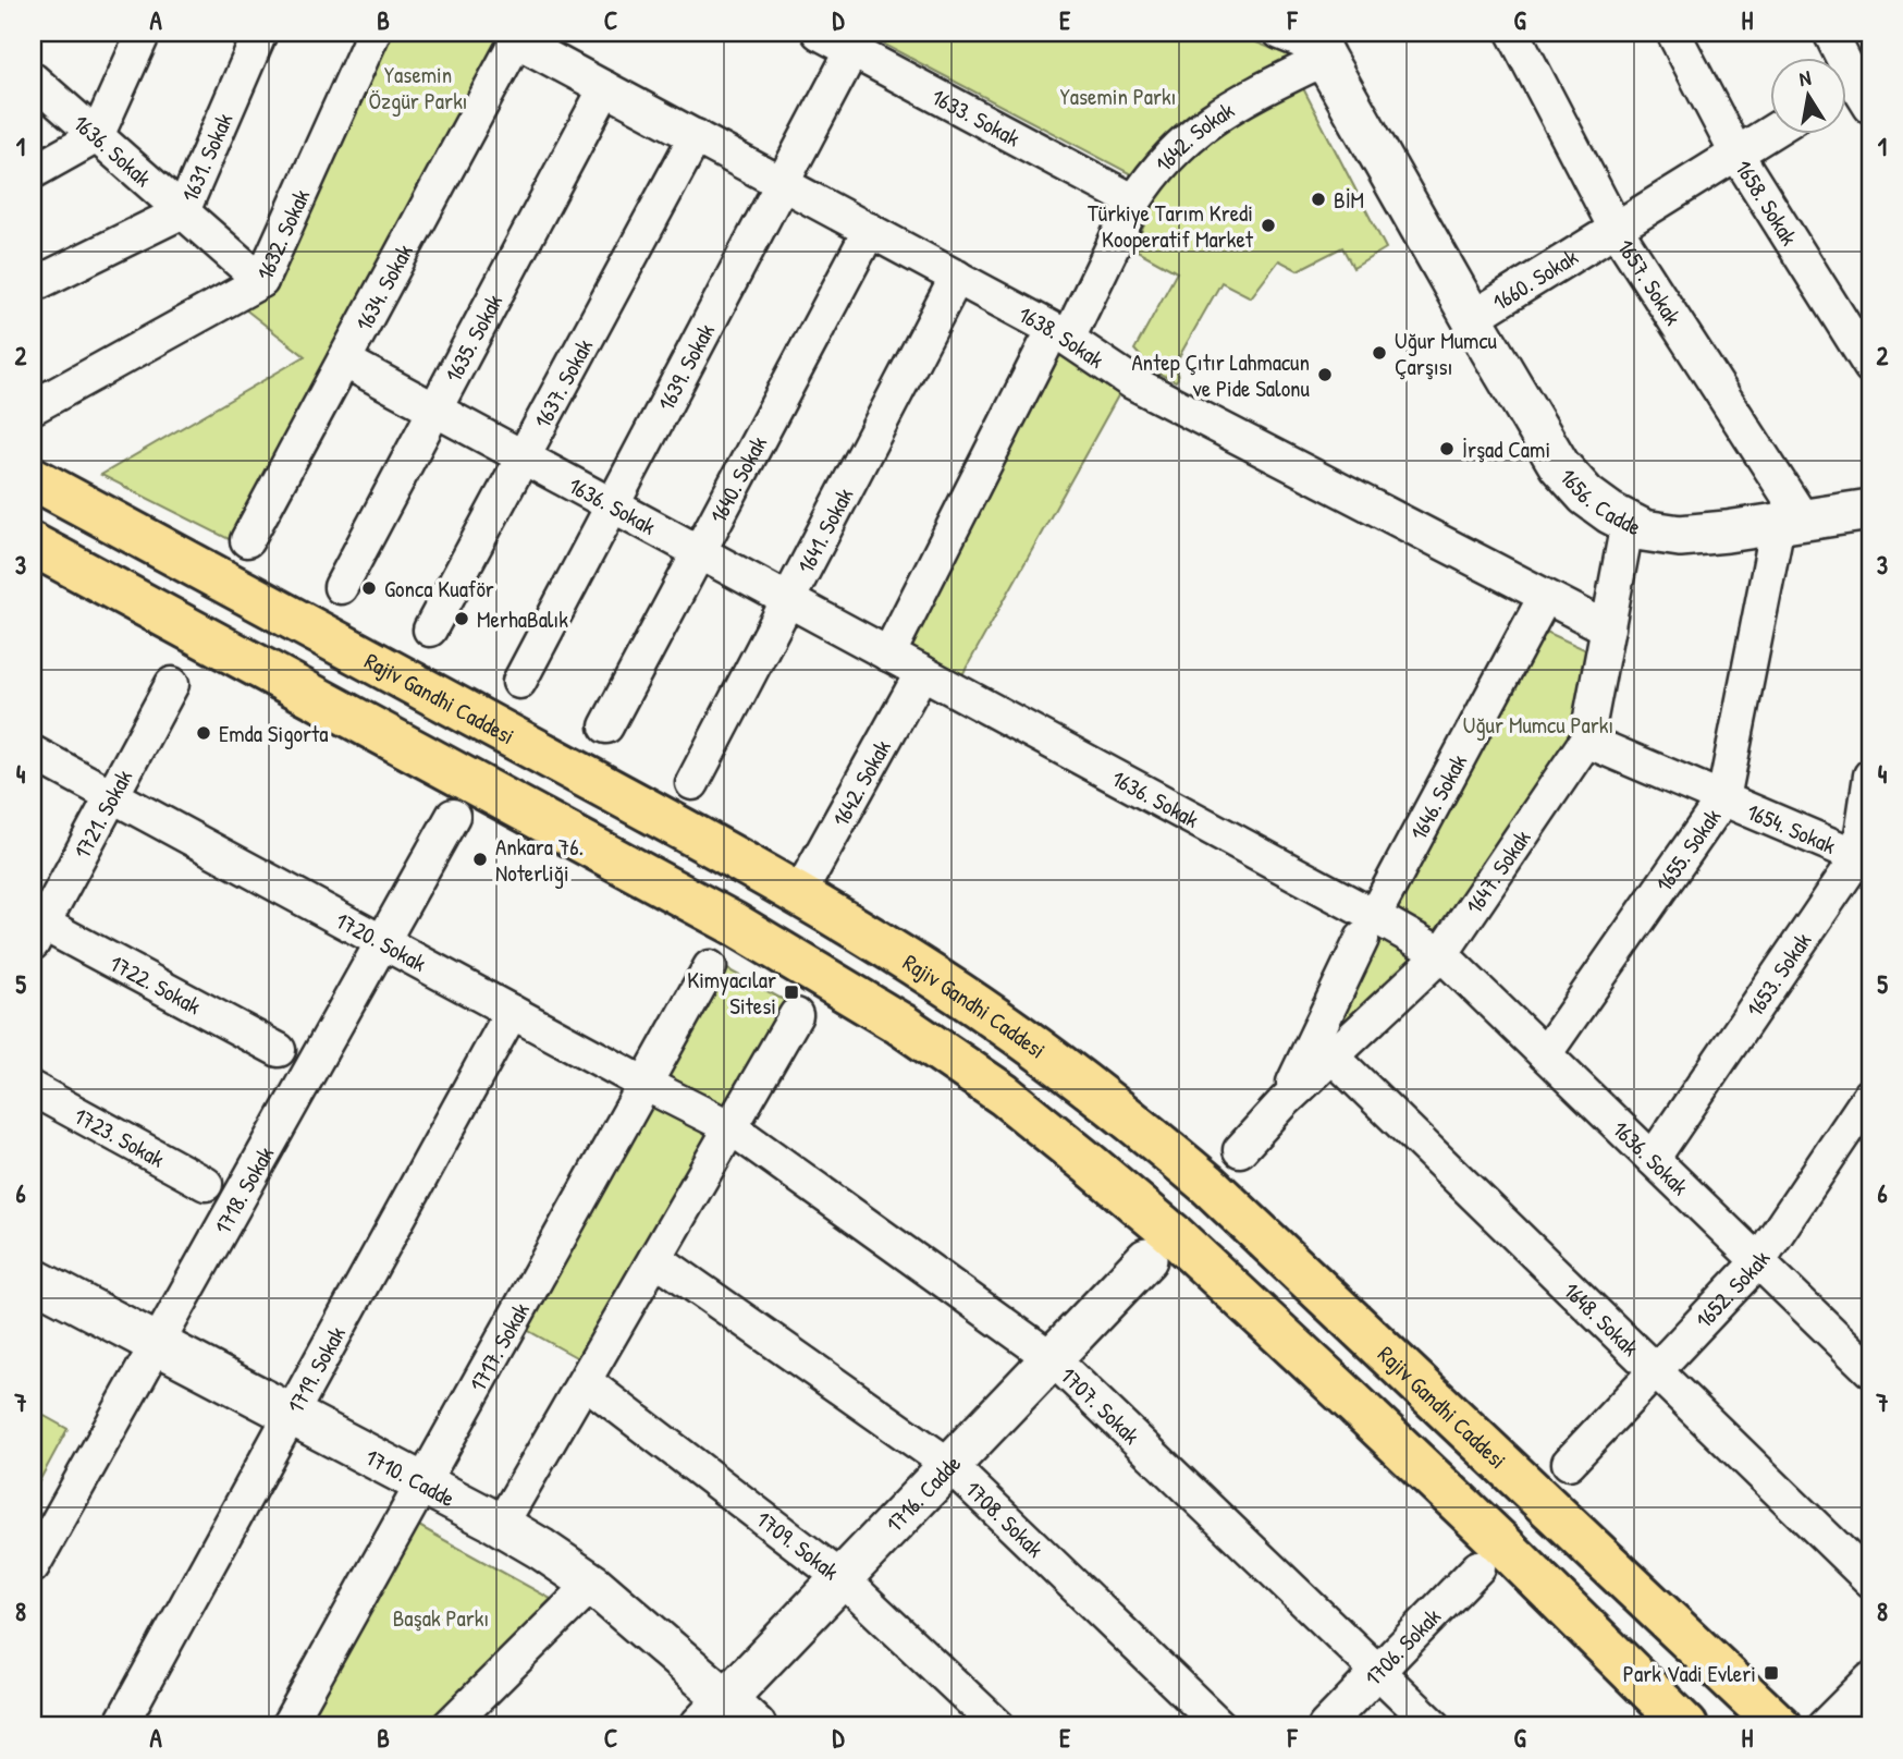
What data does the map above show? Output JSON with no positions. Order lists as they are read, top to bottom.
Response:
{
  "streets": {
    "main road": ["Rajiv Gandhi Caddesi"],
    "street": [
      "1633. Sokak",
      "1642. Sokak",
      "1636. Sokak",
      "1631. Sokak",
      "1658. Sokak",
      "1632. Sokak",
      "1660. Sokak",
      "1657. Sokak",
      "1634. Sokak",
      "1638. Sokak",
      "1635. Sokak",
      "1639. Sokak",
      "1637. Sokak",
      "1640. Sokak",
      "1656. Cadde",
      "1641. Sokak",
      "1646. Sokak",
      "1721. Sokak",
      "1654. Sokak",
      "1655. Sokak",
      "1647. Sokak",
      "1720. Sokak",
      "1653. Sokak",
      "1722. Sokak",
      "1723. Sokak",
      "1718. Sokak",
      "1652. Sokak",
      "1648. Sokak",
      "1717. Sokak",
      "1719. Sokak",
      "1707. Sokak",
      "1710. Cadde",
      "1716. Cadde",
      "1708. Sokak",
      "1709. Sokak",
      "1706. Sokak"
    ]
  },
  "crossings": [
    ["1633. Sokak", "1642. Sokak"],
    ["1633. Sokak", "1639. Sokak"],
    ["1642. Sokak", "1636. Sokak"],
    ["1642. Sokak", "1638. Sokak"],
    ["1642. Sokak", "1656. Cadde"],
    ["1642. Sokak", "Rajiv Gandhi Caddesi"],
    ["1636. Sokak", "1631. Sokak"],
    ["1636. Sokak", "1632. Sokak"],
    ["1636. Sokak", "1634. Sokak"],
    ["1636. Sokak", "1635. Sokak"],
    ["1636. Sokak", "1639. Sokak"],
    ["1636. Sokak", "1637. Sokak"],
    ["1636. Sokak", "1640. Sokak"],
    ["1636. Sokak", "1641. Sokak"],
    ["1636. Sokak", "1646. Sokak"],
    ["1636. Sokak", "1655. Sokak"],
    ["1636. Sokak", "1647. Sokak"],
    ["1636. Sokak", "1653. Sokak"],
    ["1636. Sokak", "1652. Sokak"],
    ["1658. Sokak", "1660. Sokak"],
    ["1660. Sokak", "1657. Sokak"],
    ["1660. Sokak", "1656. Cadde"],
    ["1657. Sokak", "1656. Cadde"],
    ["1657. Sokak", "1655. Sokak"],
    ["1634. Sokak", "1638. Sokak"],
    ["1638. Sokak", "1635. Sokak"],
    ["1638. Sokak", "1639. Sokak"],
    ["1638. Sokak", "1637. Sokak"],
    ["1638. Sokak", "1640. Sokak"],
    ["1638. Sokak", "1641. Sokak"],
    ["1638. Sokak", "1646. Sokak"],
    ["1638. Sokak", "1647. Sokak"],
    ["1656. Cadde", "1655. Sokak"],
    ["1656. Cadde", "1647. Sokak"],
    ["1646. Sokak", "1647. Sokak"],
    ["1721. Sokak", "1720. Sokak"],
    ["1721. Sokak", "1722. Sokak"],
    ["1654. Sokak", "1655. Sokak"],
    ["1654. Sokak", "1647. Sokak"],
    ["1654. Sokak", "1653. Sokak"],
    ["1647. Sokak", "1648. Sokak"],
    ["1720. Sokak", "1718. Sokak"],
    ["1720. Sokak", "1717. Sokak"],
    ["1720. Sokak", "1719. Sokak"],
    ["1720. Sokak", "1707. Sokak"],
    ["1718. Sokak", "1710. Cadde"],
    ["1652. Sokak", "1648. Sokak"],
    ["1717. Sokak", "1710. Cadde"],
    ["1719. Sokak", "1710. Cadde"],
    ["1707. Sokak", "1716. Cadde"],
    ["1707. Sokak", "1706. Sokak"],
    ["1710. Cadde", "1716. Cadde"],
    ["1716. Cadde", "1708. Sokak"],
    ["1716. Cadde", "1709. Sokak"]
  ],
  "parks": [
    "Yasemin Özgür Parkı",
    "Yasemin Parkı",
    "Uğur Mumcu Parkı",
    "Başak Parkı"
  ],
  "places": {
    "other": [
      "BİM",
      "Türkiye Tarım Kredi Kooperatif Market",
      "Uğur Mumcu Çarşısı",
      "Antep Çıtır Lahmacun ve Pide Salonu",
      "İrşad Cami",
      "Gonca Kuaför",
      "MerhaBalık",
      "Emda Sigorta",
      "Ankara 76. Noterliği"
    ],
    "transit": ["Kimyacılar Sitesi", "Park Vadi Evleri"]
  },
  "north": "top",
  "grid": {
    "columns": [
      "A",
      "B",
      "C",
      "D",
      "E",
      "F",
      "G",
      "H"
    ],
    "rows": [
      "1",
      "2",
      "3",
      "4",
      "5",
      "6",
      "7",
      "8"
    ]
  }
}
